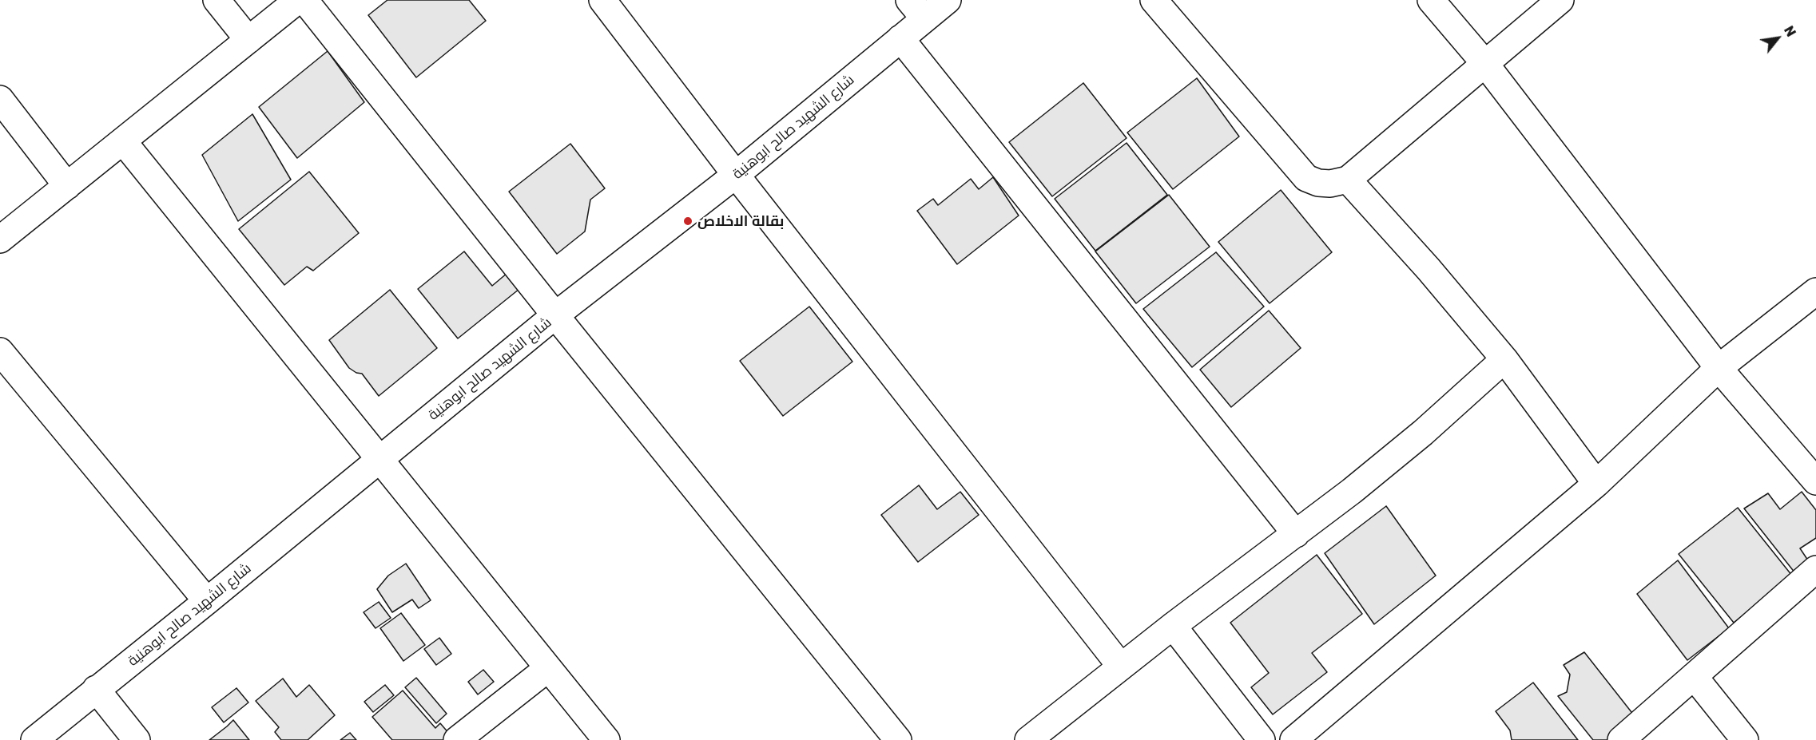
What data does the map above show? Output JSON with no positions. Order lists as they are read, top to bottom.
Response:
{
  "streets": {
    "street": ["شارع الشهيد صالح ابوهنية"]
  },
  "places": ["بقالة الاخلاص"],
  "north": "top right"
}
